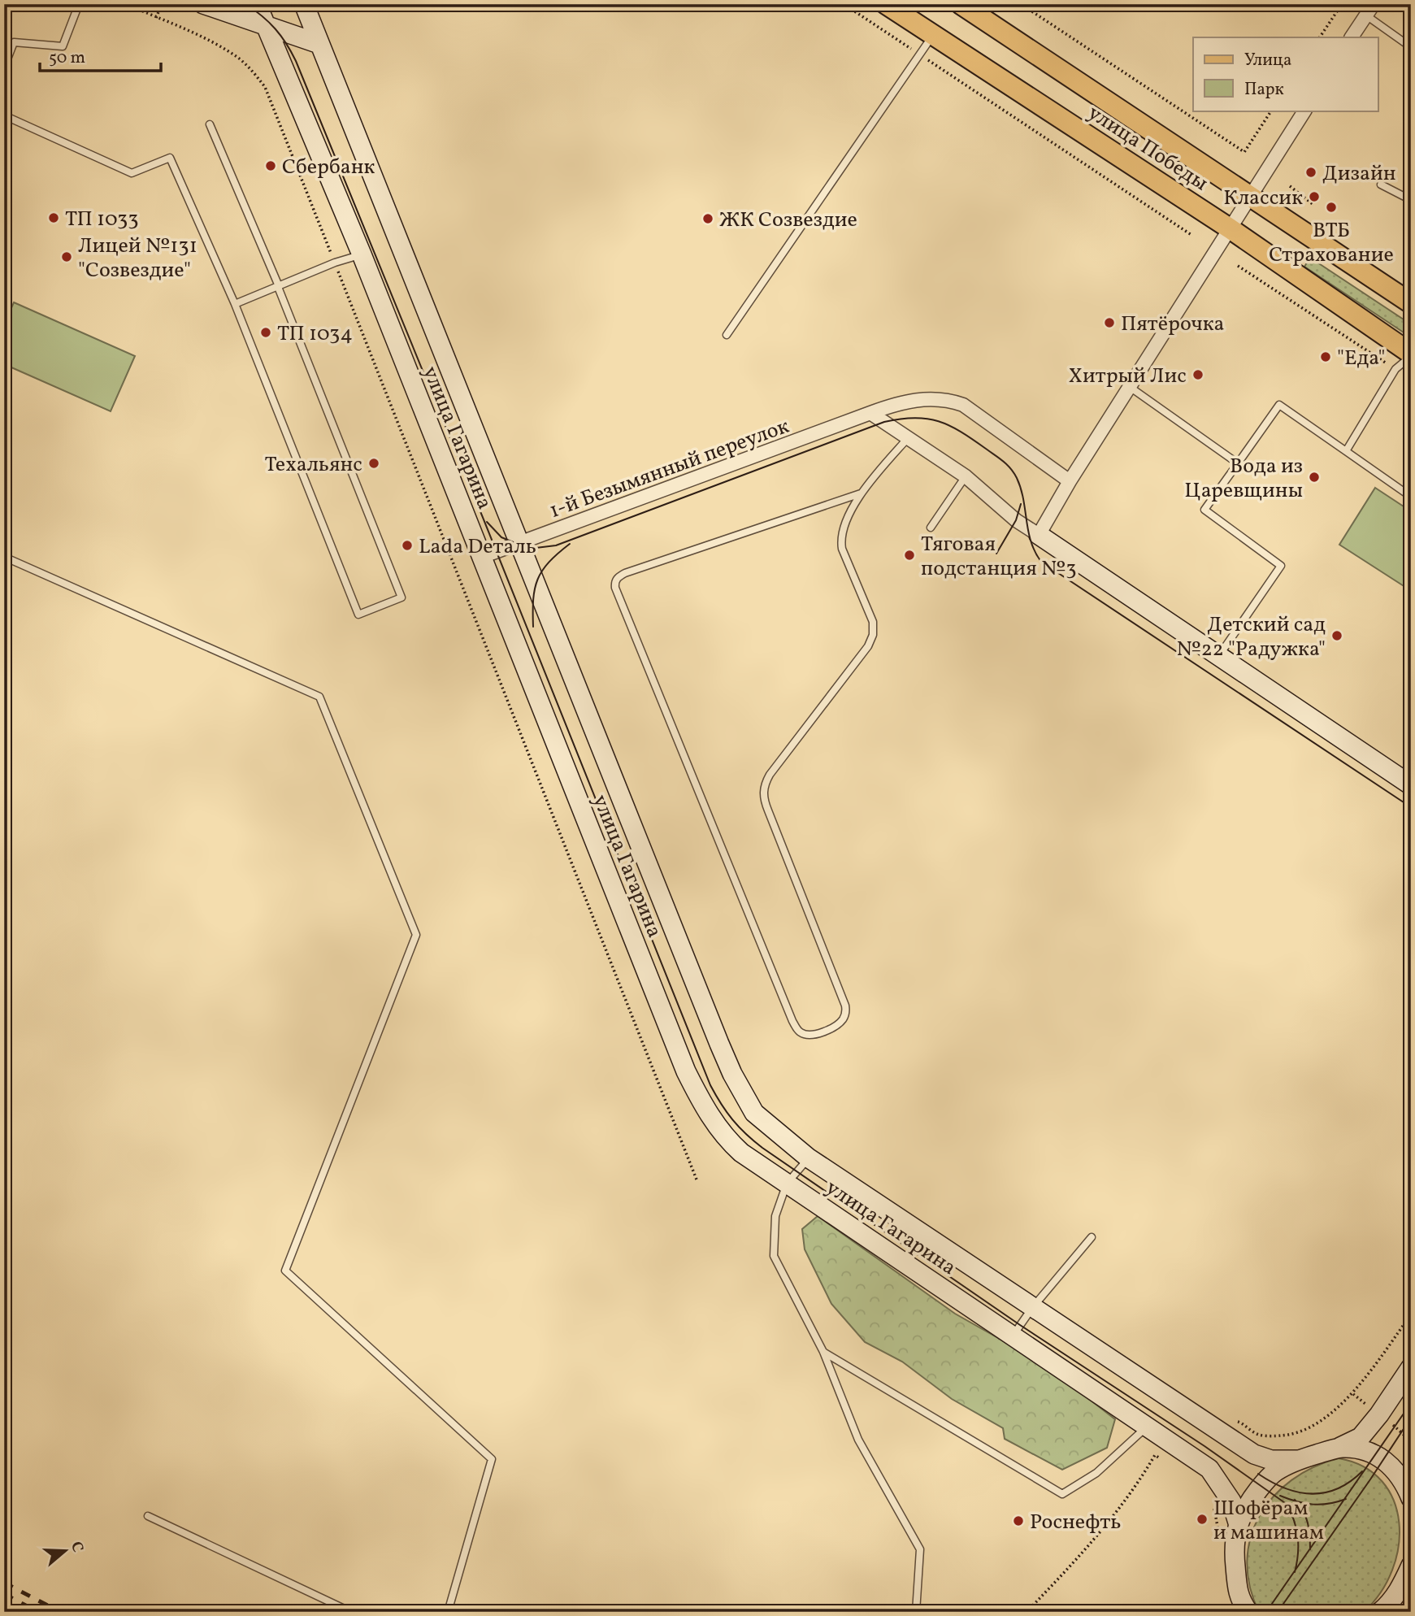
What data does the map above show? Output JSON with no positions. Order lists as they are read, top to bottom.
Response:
{
  "streets": {
    "main road": ["улица Победы", "улица Гагарина"],
    "street": ["1-й Безымянный переулок"]
  },
  "crossings": [
    ["улица Гагарина", "1-й Безымянный переулок"]
  ],
  "places": [
    "Сбербанк",
    "Дизайн",
    "Классик",
    "ВТБ Страхование",
    "ТП 1033",
    "ЖК Созвездие",
    "Лицей №131 \"Созвездие\"",
    "Пятёрочка",
    "ТП 1034",
    "\"Еда\"",
    "Хитрый Лис",
    "Техальянс",
    "Вода из Царевщины",
    "Lada Dеталь",
    "Тяговая подстанция №3",
    "Детский сад №22 \"Радужка\"",
    "Шофёрам и машинам",
    "Роснефть"
  ],
  "legend": ["Улица", "Парк"],
  "scale_bar": "50 m",
  "north": "right"
}
